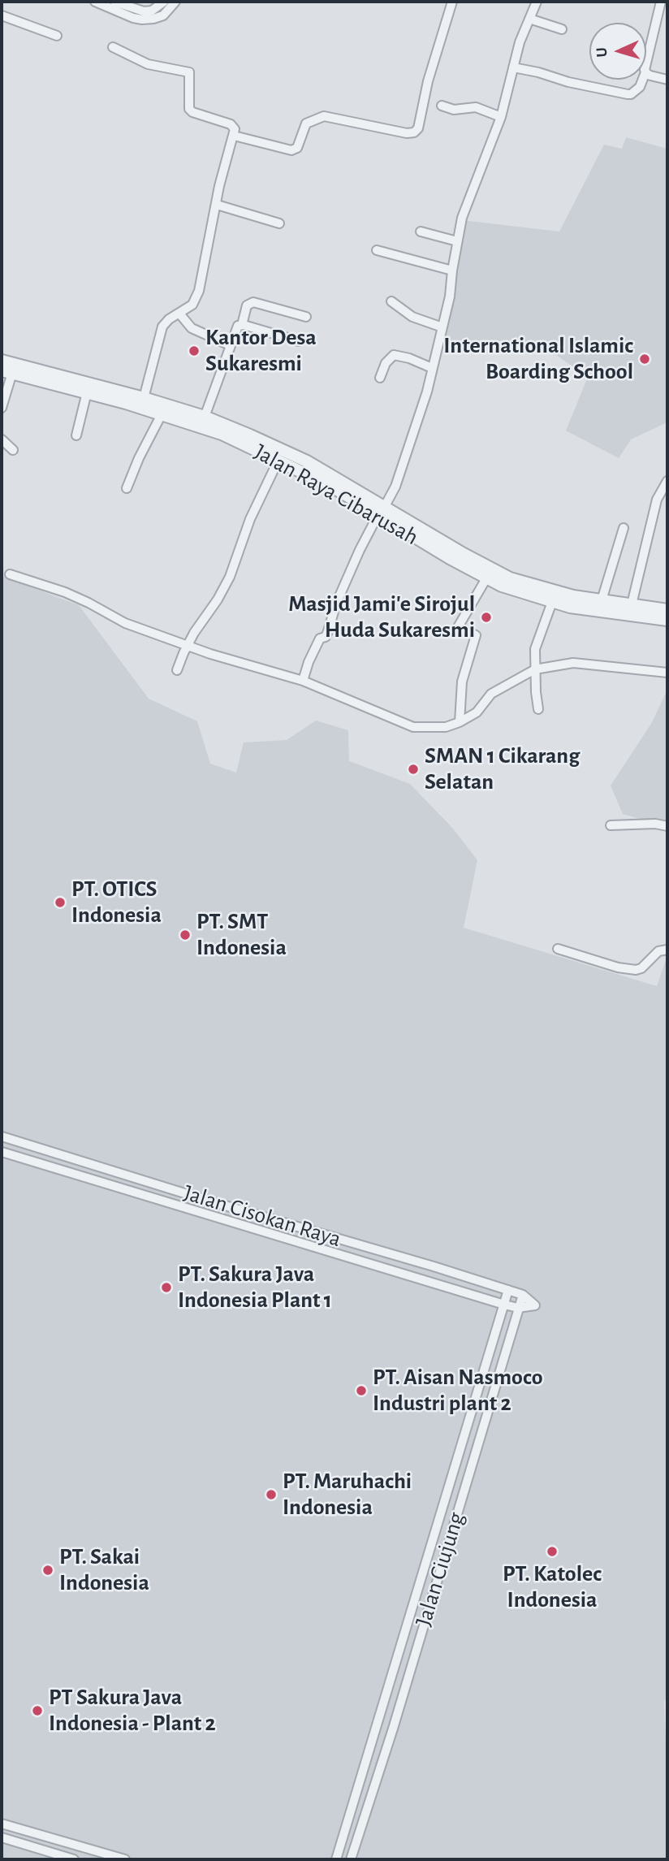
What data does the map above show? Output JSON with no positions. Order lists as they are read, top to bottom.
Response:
{
  "streets": {
    "street": ["Jalan Raya Cibarusah", "Jalan Cisokan Raya", "Jalan Ciujung"]
  },
  "crossings": [
    ["Jalan Cisokan Raya", "Jalan Ciujung"]
  ],
  "places": [
    "Kantor Desa Sukaresmi",
    "International Islamic Boarding School",
    "Masjid Jami'e Sirojul Huda Sukaresmi",
    "SMAN 1 Cikarang Selatan",
    "PT. OTICS Indonesia",
    "PT. SMT Indonesia",
    "PT. Sakura Java Indonesia Plant 1",
    "PT. Aisan Nasmoco Industri plant 2",
    "PT. Maruhachi Indonesia",
    "PT. Katolec Indonesia",
    "PT. Sakai Indonesia",
    "PT Sakura Java Indonesia - Plant 2"
  ],
  "north": "left"
}
